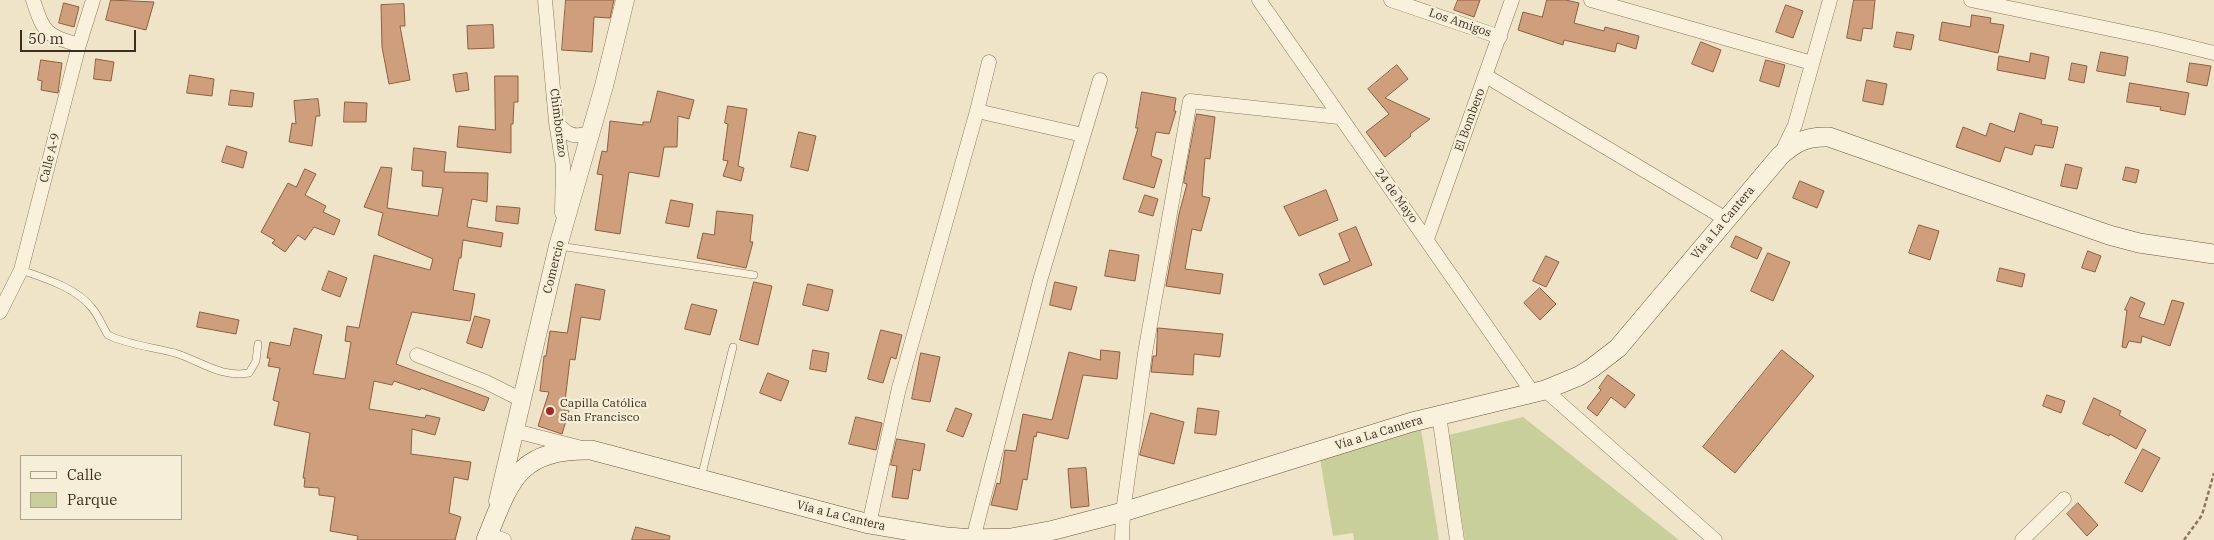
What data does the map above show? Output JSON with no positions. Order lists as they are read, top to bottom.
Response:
{
  "streets": {
    "main road": ["Vía a La Cantera"],
    "street": [
      "Los Amigos",
      "El Bombero",
      "Chimborazo",
      "Calle A-9",
      "24 de Mayo",
      "Comercio"
    ]
  },
  "crossings": [
    ["Los Amigos", "El Bombero"],
    ["El Bombero", "24 de Mayo"],
    ["Chimborazo", "Comercio"],
    ["24 de Mayo", "Vía a La Cantera"],
    ["Vía a La Cantera", "Comercio"]
  ],
  "places": ["Capilla Católica San Francisco"],
  "legend": ["Calle", "Parque"],
  "scale_bar": "50 m"
}
